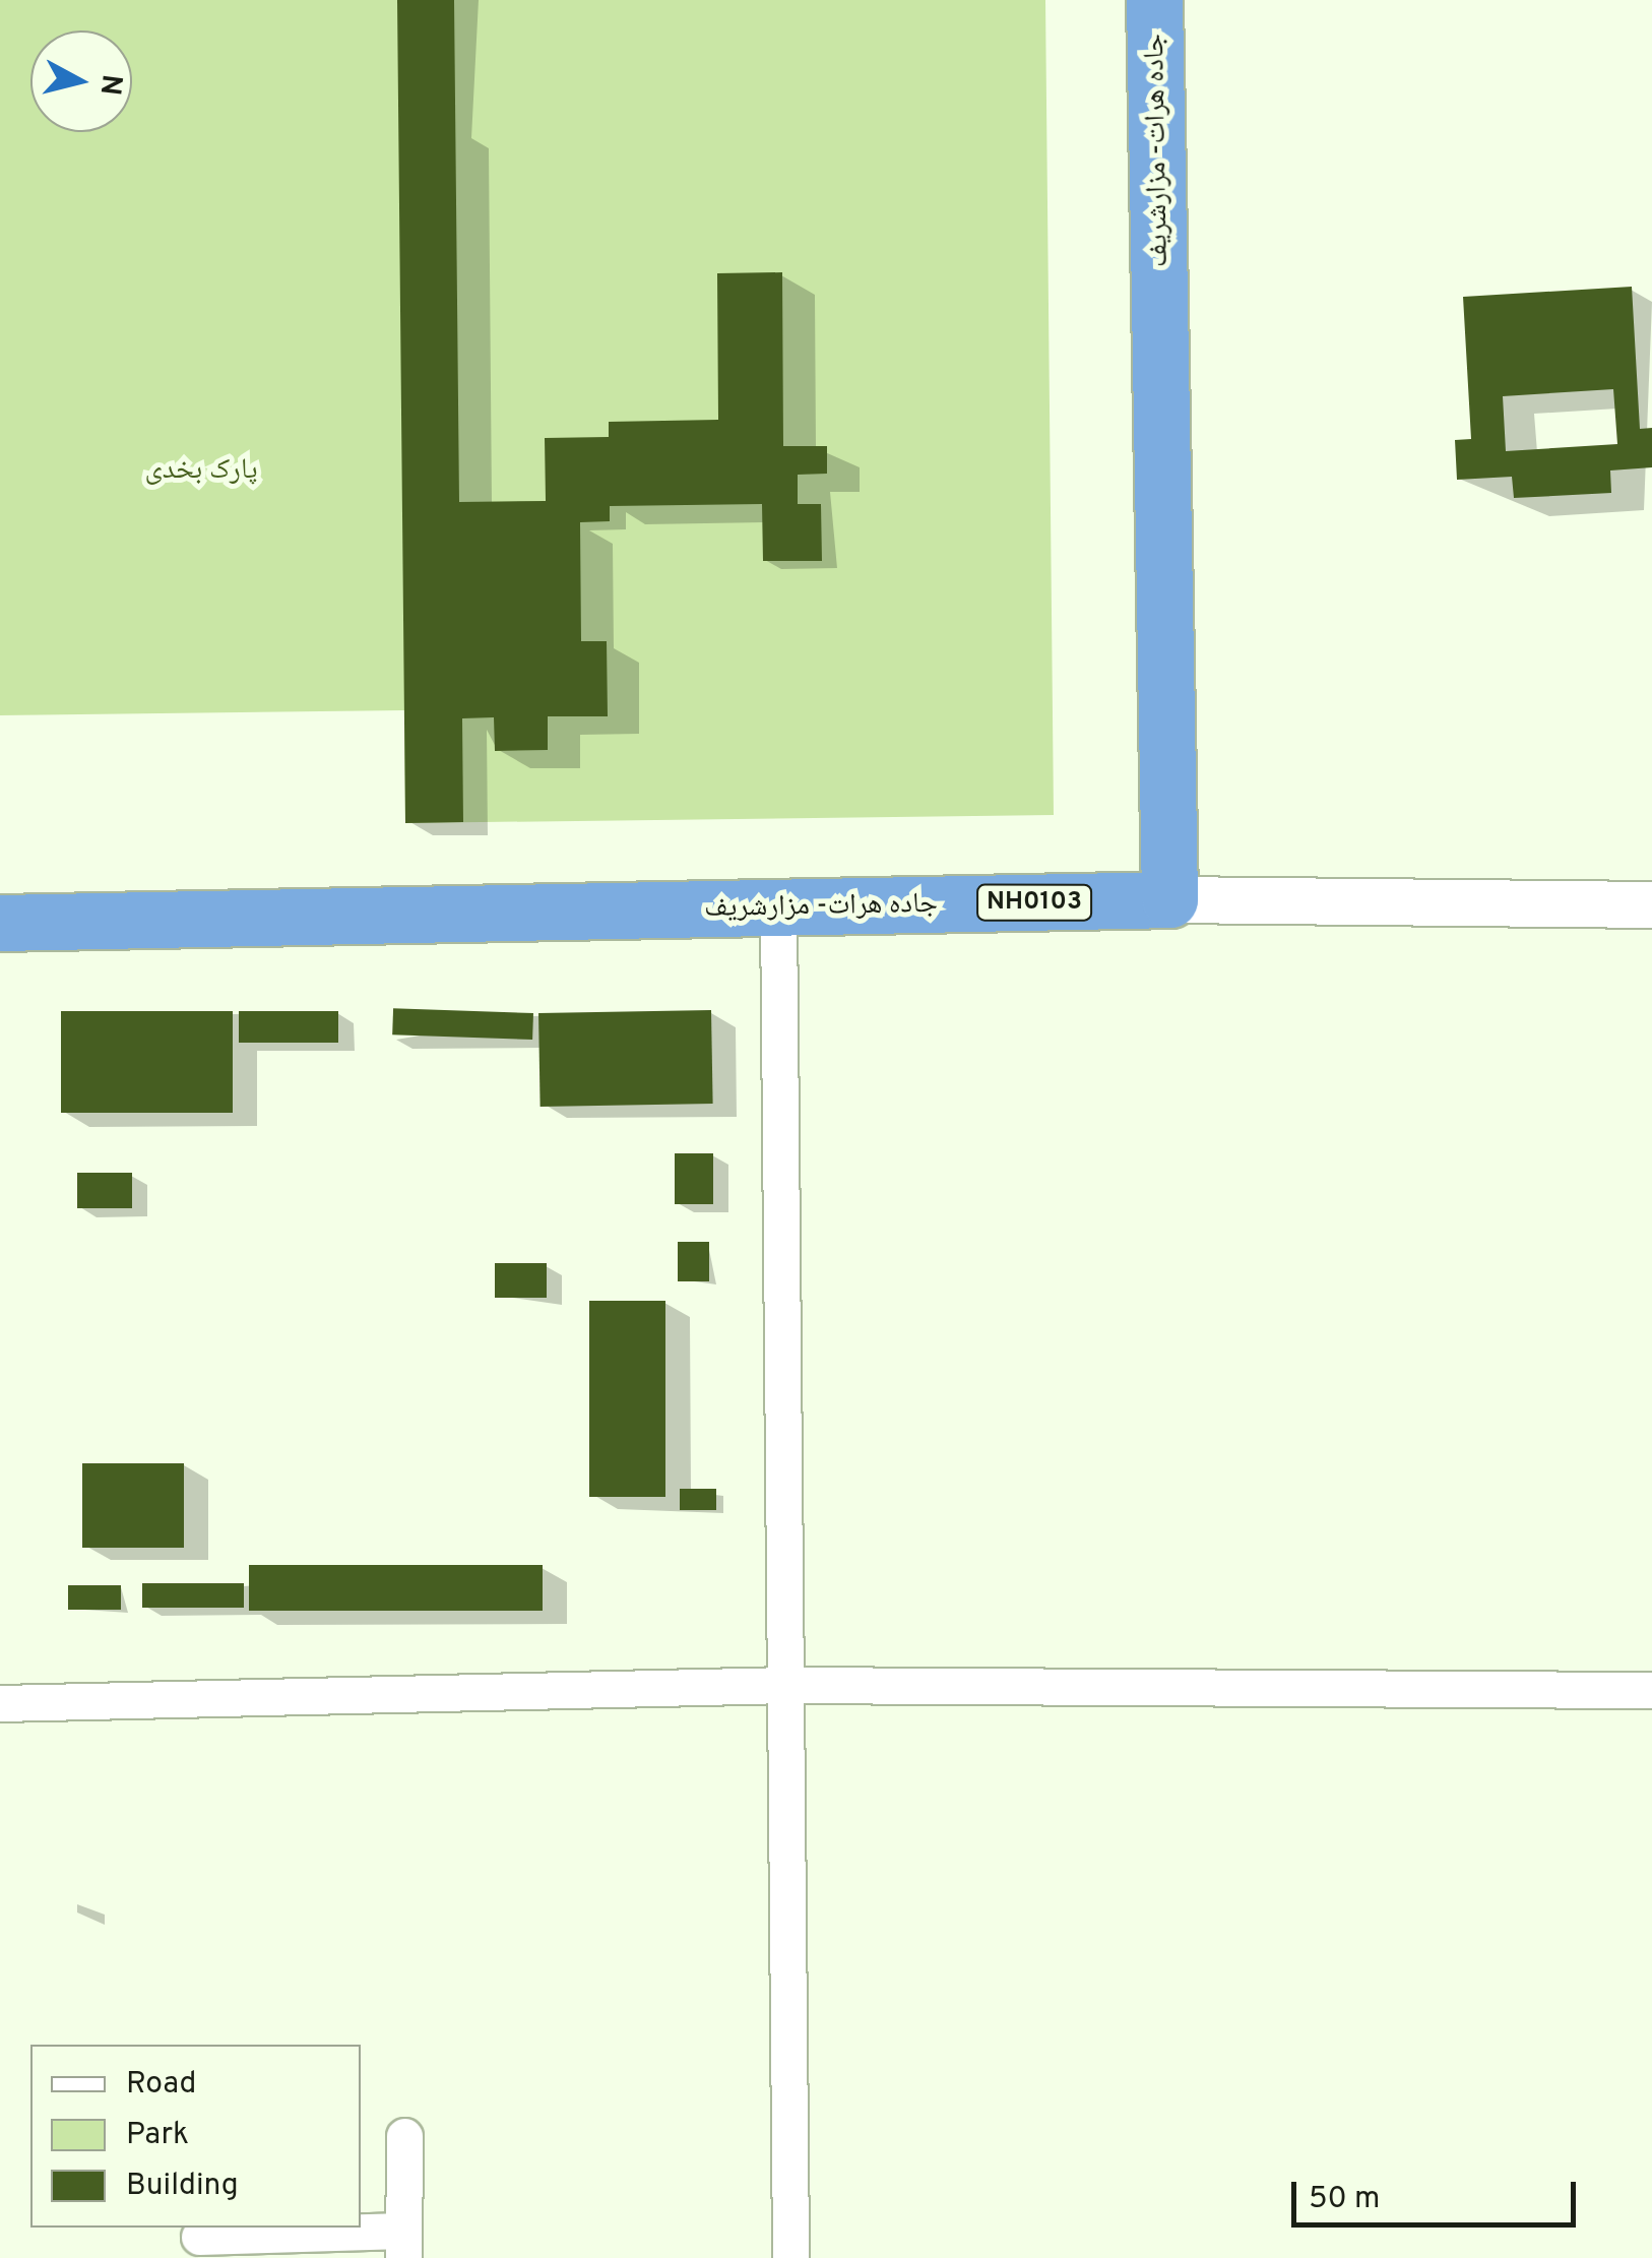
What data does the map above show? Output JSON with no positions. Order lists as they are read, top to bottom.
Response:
{
  "streets": {
    "highway": ["جاده هرات- مزارشریف", "NH0103"]
  },
  "parks": ["پارک بخدی"],
  "legend": ["Road", "Park", "Building"],
  "scale_bar": "50 m",
  "north": "right"
}
